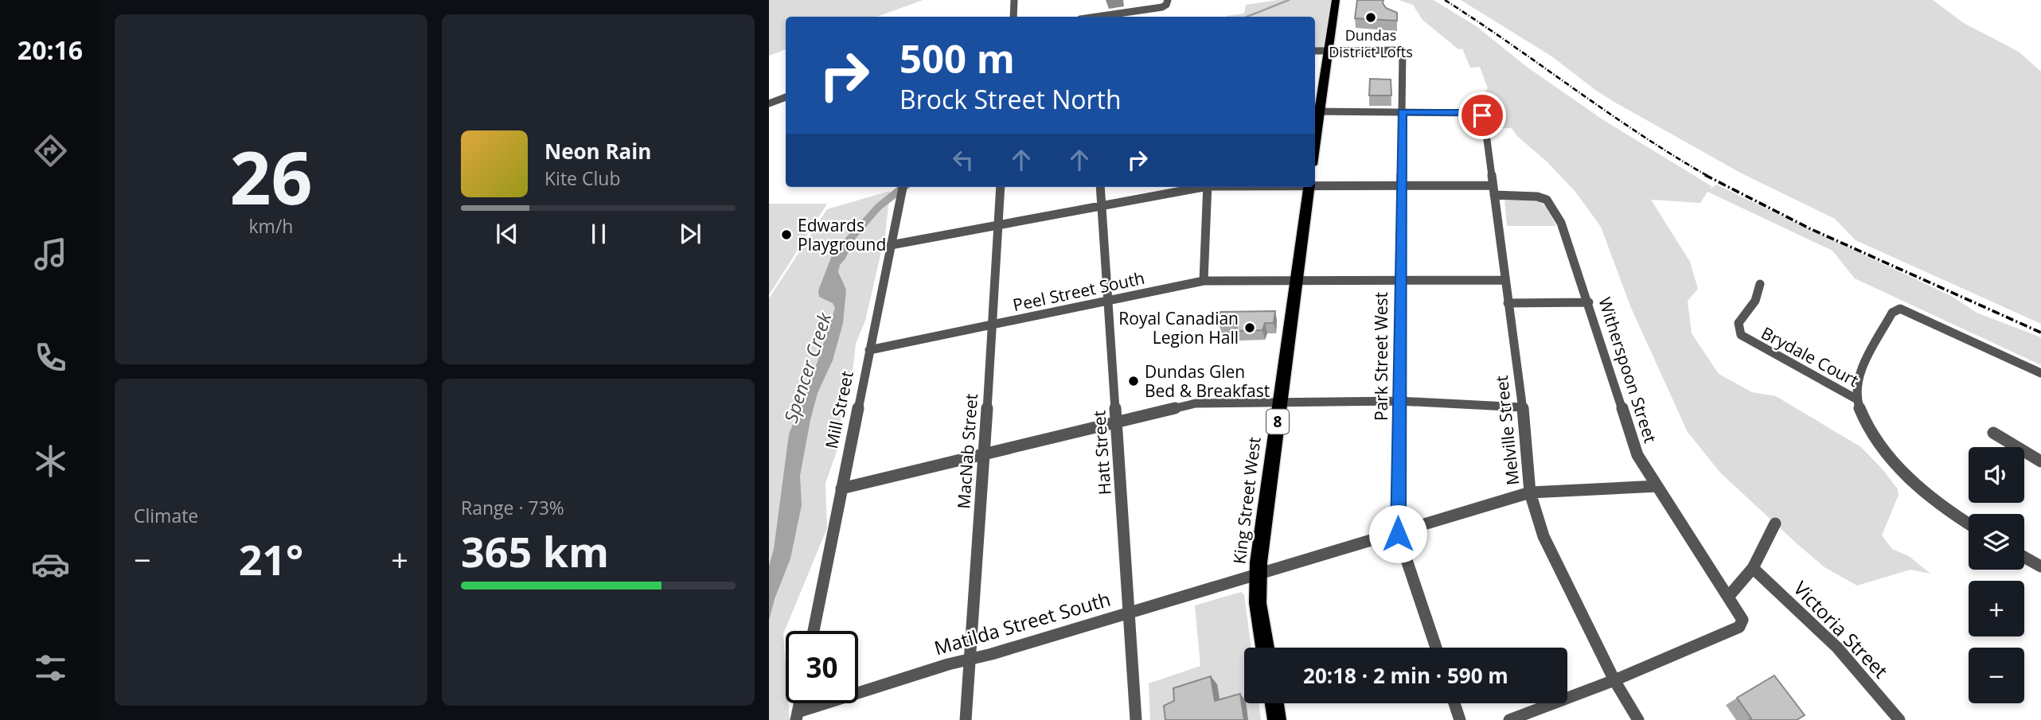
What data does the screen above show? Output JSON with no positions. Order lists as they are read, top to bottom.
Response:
{
  "streets": {
    "main road": ["8", "King Street West"],
    "street": [
      "Peel Street South",
      "Park Street West",
      "Brydale Court",
      "Witherspoon Street",
      "Mill Street",
      "Melville Street",
      "MacNab Street",
      "Hatt Street",
      "Matilda Street South",
      "Victoria Street"
    ]
  },
  "crossings": [
    ["Peel Street South", "Park Street West"],
    ["Peel Street South", "Mill Street"],
    ["Peel Street South", "Melville Street"],
    ["Peel Street South", "MacNab Street"],
    ["Peel Street South", "Hatt Street"],
    ["Peel Street South", "King Street West"],
    ["Park Street West", "Matilda Street South"],
    ["Witherspoon Street", "Melville Street"],
    ["Witherspoon Street", "Matilda Street South"],
    ["Melville Street", "Matilda Street South"],
    ["MacNab Street", "Matilda Street South"],
    ["Hatt Street", "Matilda Street South"],
    ["King Street West", "Matilda Street South"]
  ],
  "water": ["Spencer Creek"],
  "places": [
    "Dundas District Lofts",
    "Edwards Playground",
    "Royal Canadian Legion Hall",
    "Dundas Glen Bed & Breakfast"
  ],
  "page": {
    "tabs": "20:16",
    "tile": [
      ["26", "km/h"],
      "Climate",
      ["Range · 73%", "365 km"]
    ],
    "turn": ["500 m", "Brock Street North"],
    "song": ["Neon Rain", "Kite Club"],
    "map_buttons": ["+", "−"],
    "heat": ["−", "21°", "+"],
    "limit": "30",
    "trip": "20:18 · 2 min · 590 m"
  }
}
